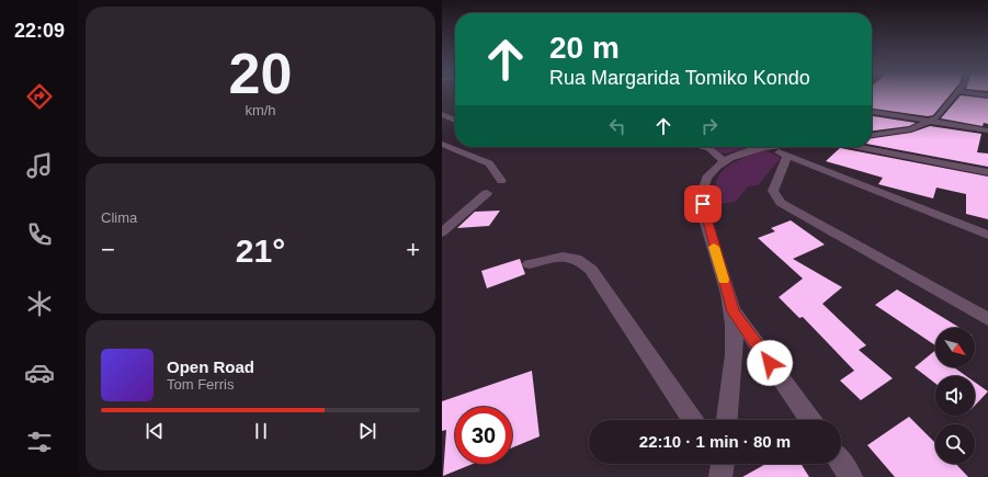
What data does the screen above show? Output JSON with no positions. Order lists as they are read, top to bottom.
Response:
{
  "north": "bottom right",
  "page": {
    "tabs": "22:09",
    "tile": [
      ["20", "km/h"],
      "Clima"
    ],
    "turn": ["20 m", "Rua Margarida Tomiko Kondo"],
    "heat": ["−", "21°", "+"],
    "song": ["Open Road", "Tom Ferris"],
    "limit": "30",
    "trip": "22:10 · 1 min · 80 m"
  }
}
